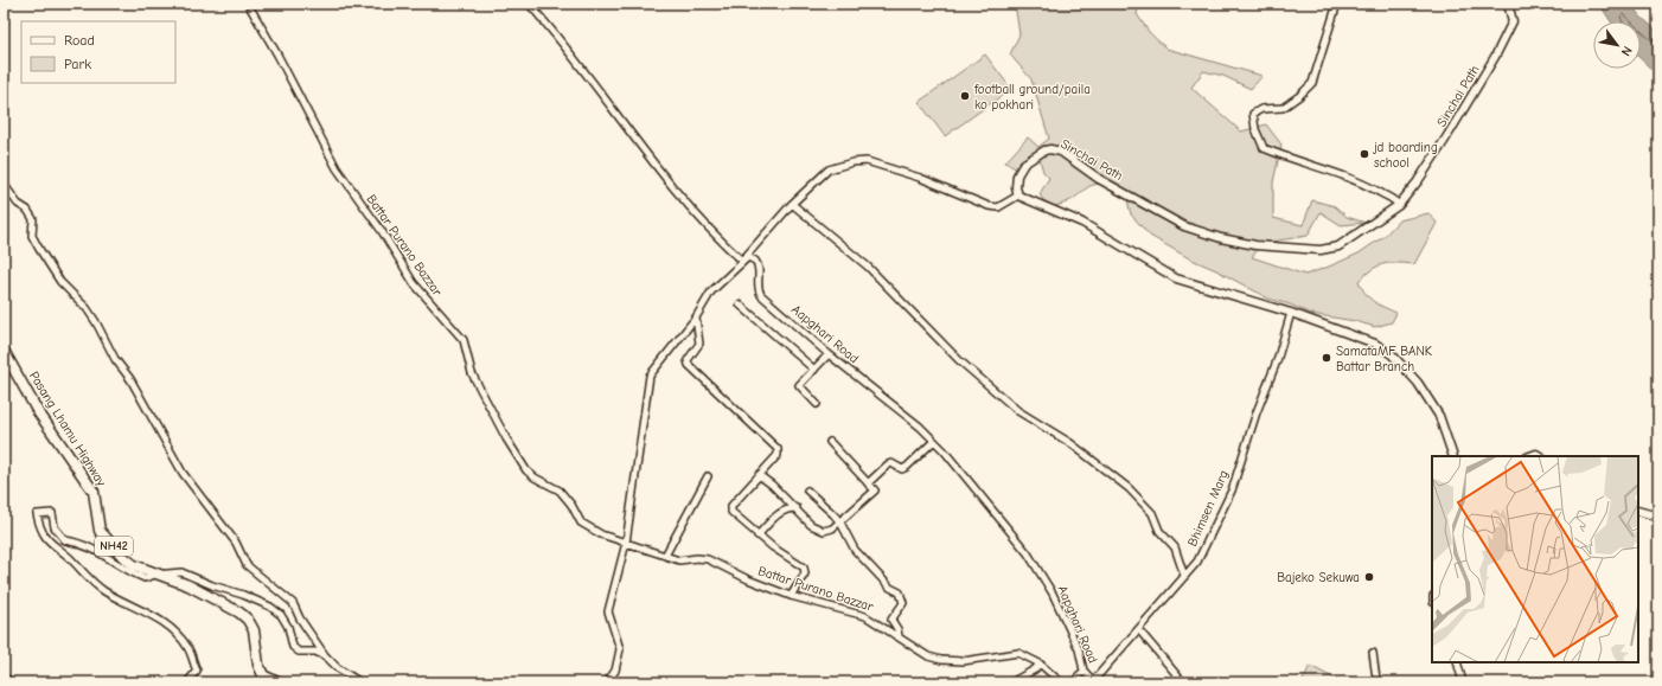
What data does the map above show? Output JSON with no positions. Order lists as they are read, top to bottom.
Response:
{
  "streets": {
    "main road": ["Pasang Lhamu Highway", "NH42"],
    "street": [
      "Sinchai Path",
      "Battar Purano Bazzar",
      "Aapghari Road",
      "Bhimsen Marg"
    ]
  },
  "crossings": [
    ["Aapghari Road", "Bhimsen Marg"]
  ],
  "places": [
    "football ground/paila ko pokhari",
    "jd boarding school",
    "SamataMF BANK Battar Branch",
    "Bajeko Sekuwa"
  ],
  "legend": ["Road", "Park"],
  "north": "bottom right"
}
